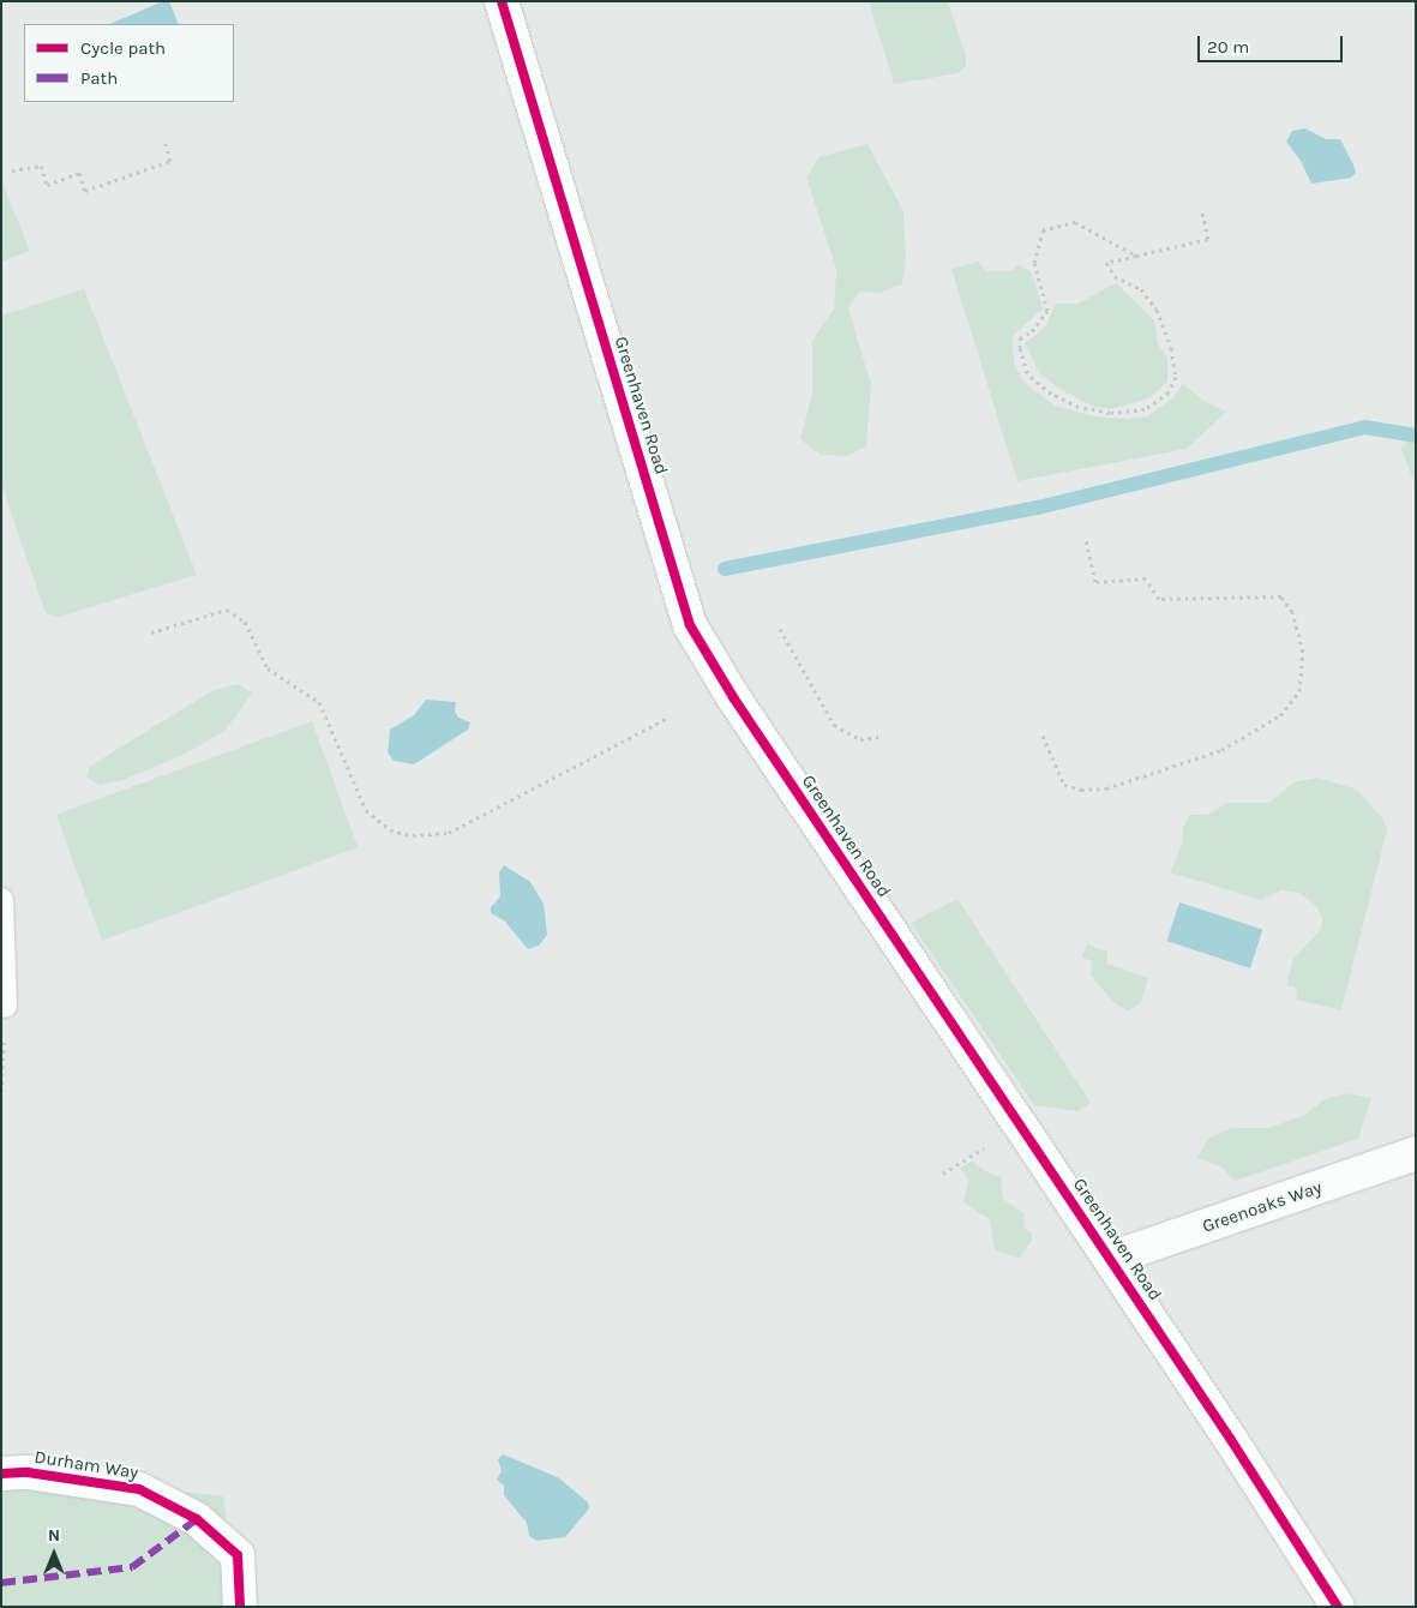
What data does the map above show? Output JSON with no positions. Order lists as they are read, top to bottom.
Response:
{
  "streets": {
    "street": ["Greenhaven Road", "Greenoaks Way", "Durham Way"]
  },
  "crossings": [
    ["Greenhaven Road", "Greenoaks Way"]
  ],
  "legend": ["Cycle path", "Path"],
  "scale_bar": "20 m",
  "north": "top"
}
